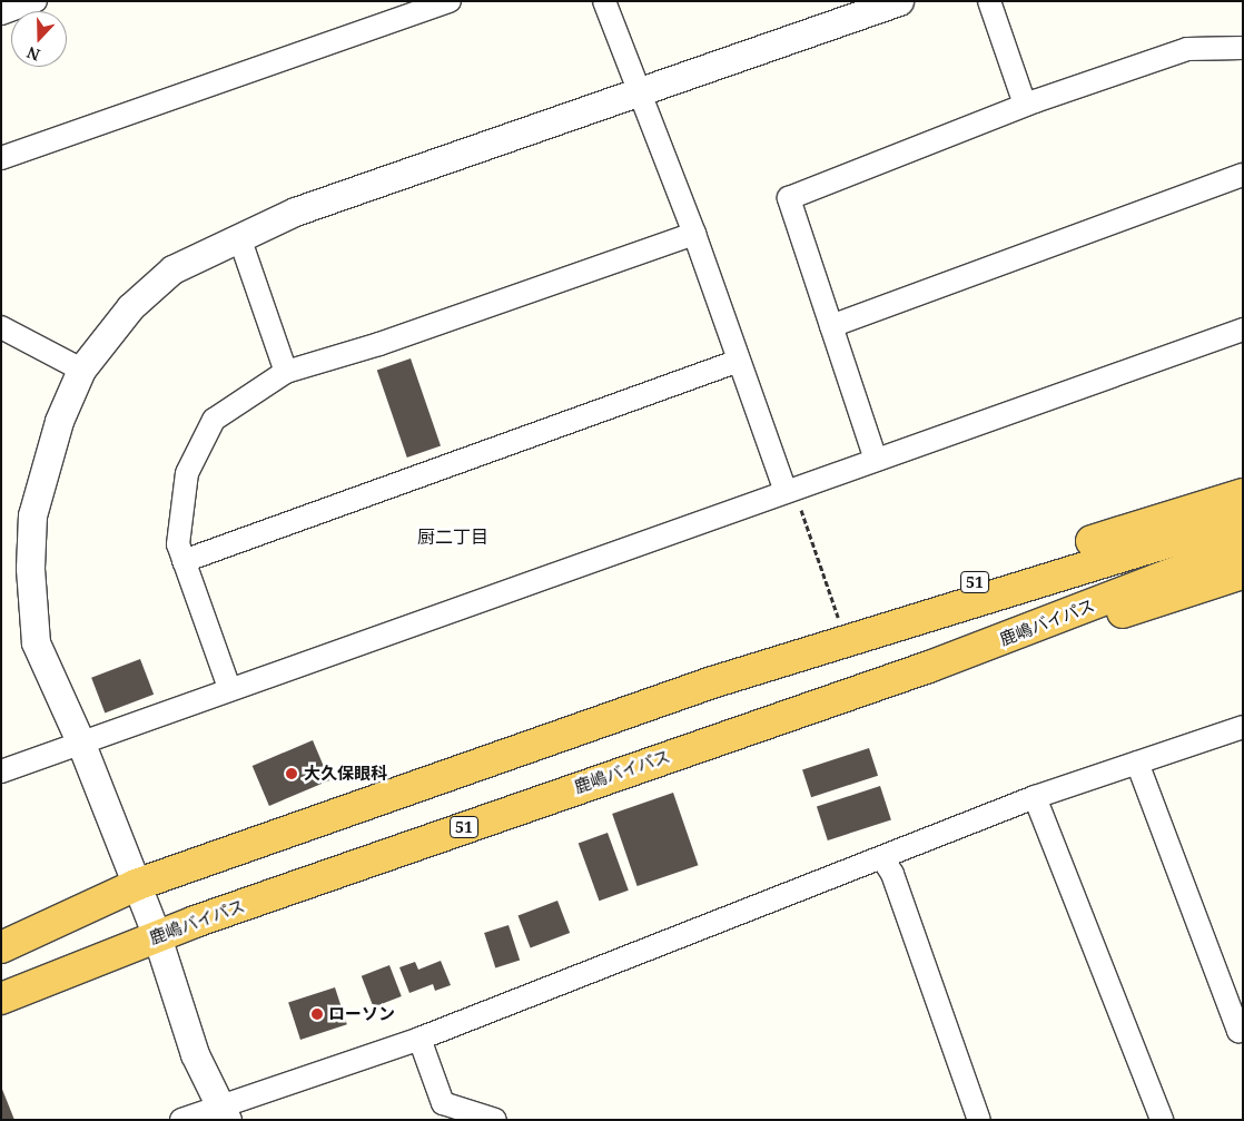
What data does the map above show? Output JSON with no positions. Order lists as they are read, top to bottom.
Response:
{
  "streets": {
    "highway": ["51", "鹿嶋バイパス"]
  },
  "crossings": [
    ["51", "鹿嶋バイパス"]
  ],
  "districts": ["厨二丁目"],
  "places": ["大久保眼科", "ローソン"],
  "north": "bottom"
}
